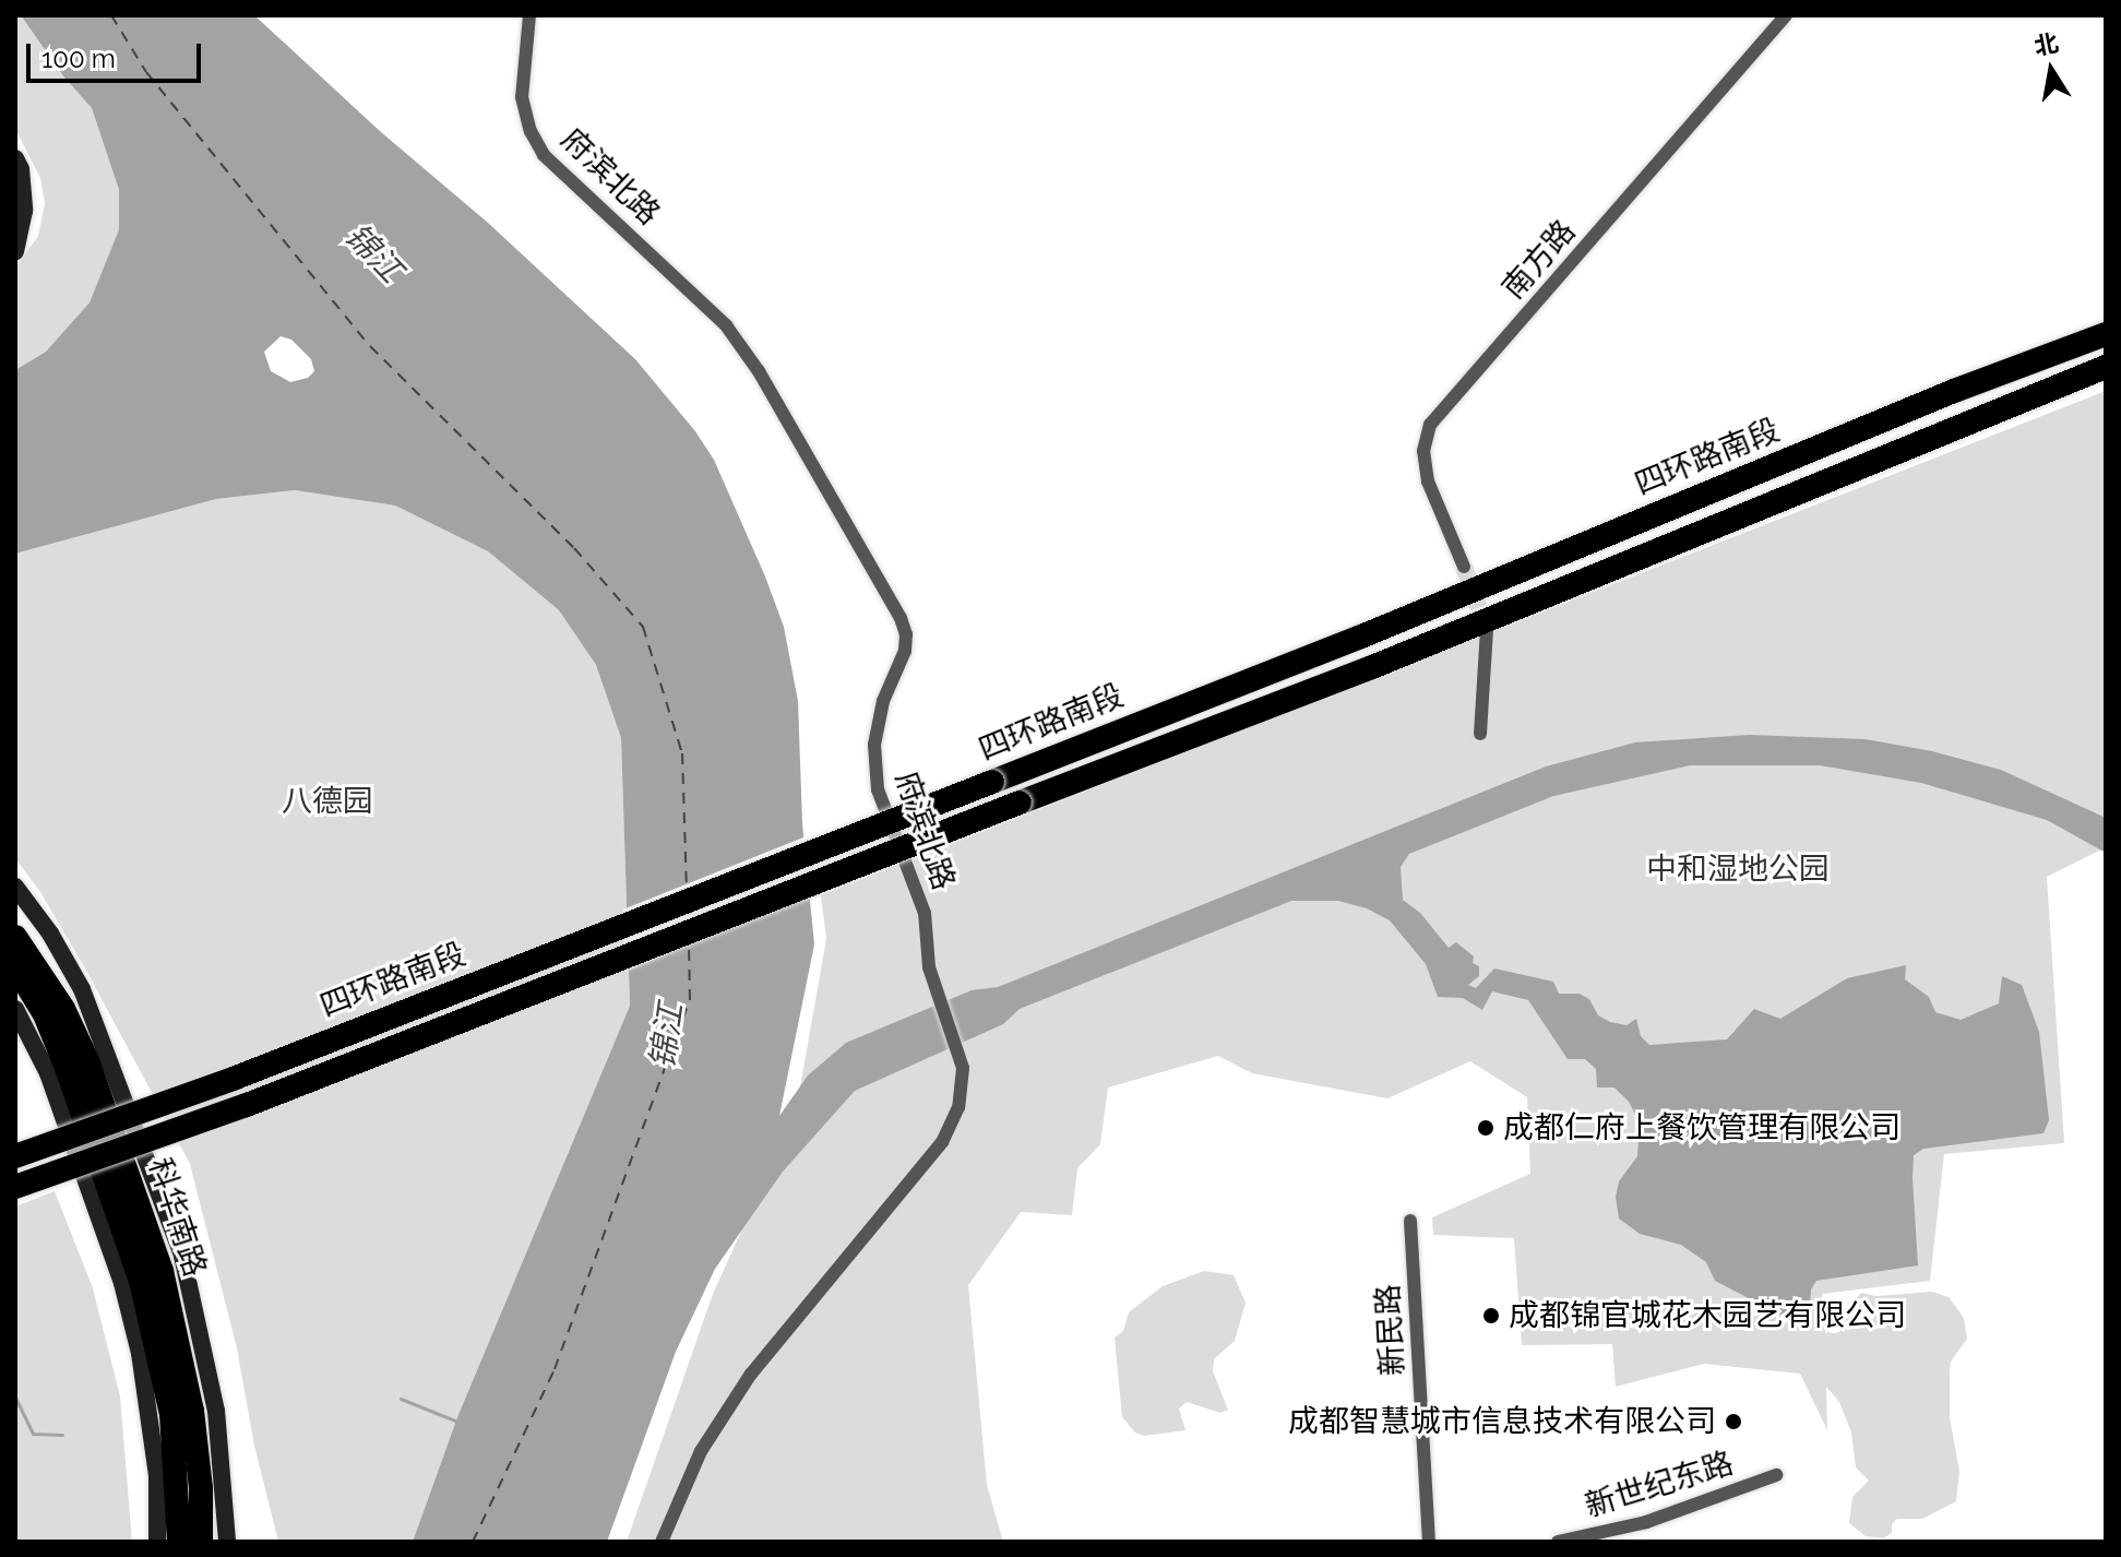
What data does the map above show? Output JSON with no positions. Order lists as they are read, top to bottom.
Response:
{
  "streets": {
    "highway": ["四环路南段", "科华南路"],
    "street": [
      "府滨北路",
      "南方路",
      "新民路",
      "新世纪东路"
    ]
  },
  "water": ["锦江"],
  "parks": ["八德园", "中和湿地公园"],
  "places": ["成都仁府上餐饮管理有限公司", "成都锦官城花木园艺有限公司", "成都智慧城市信息技术有限公司"],
  "scale_bar": "100 m",
  "north": "top"
}
